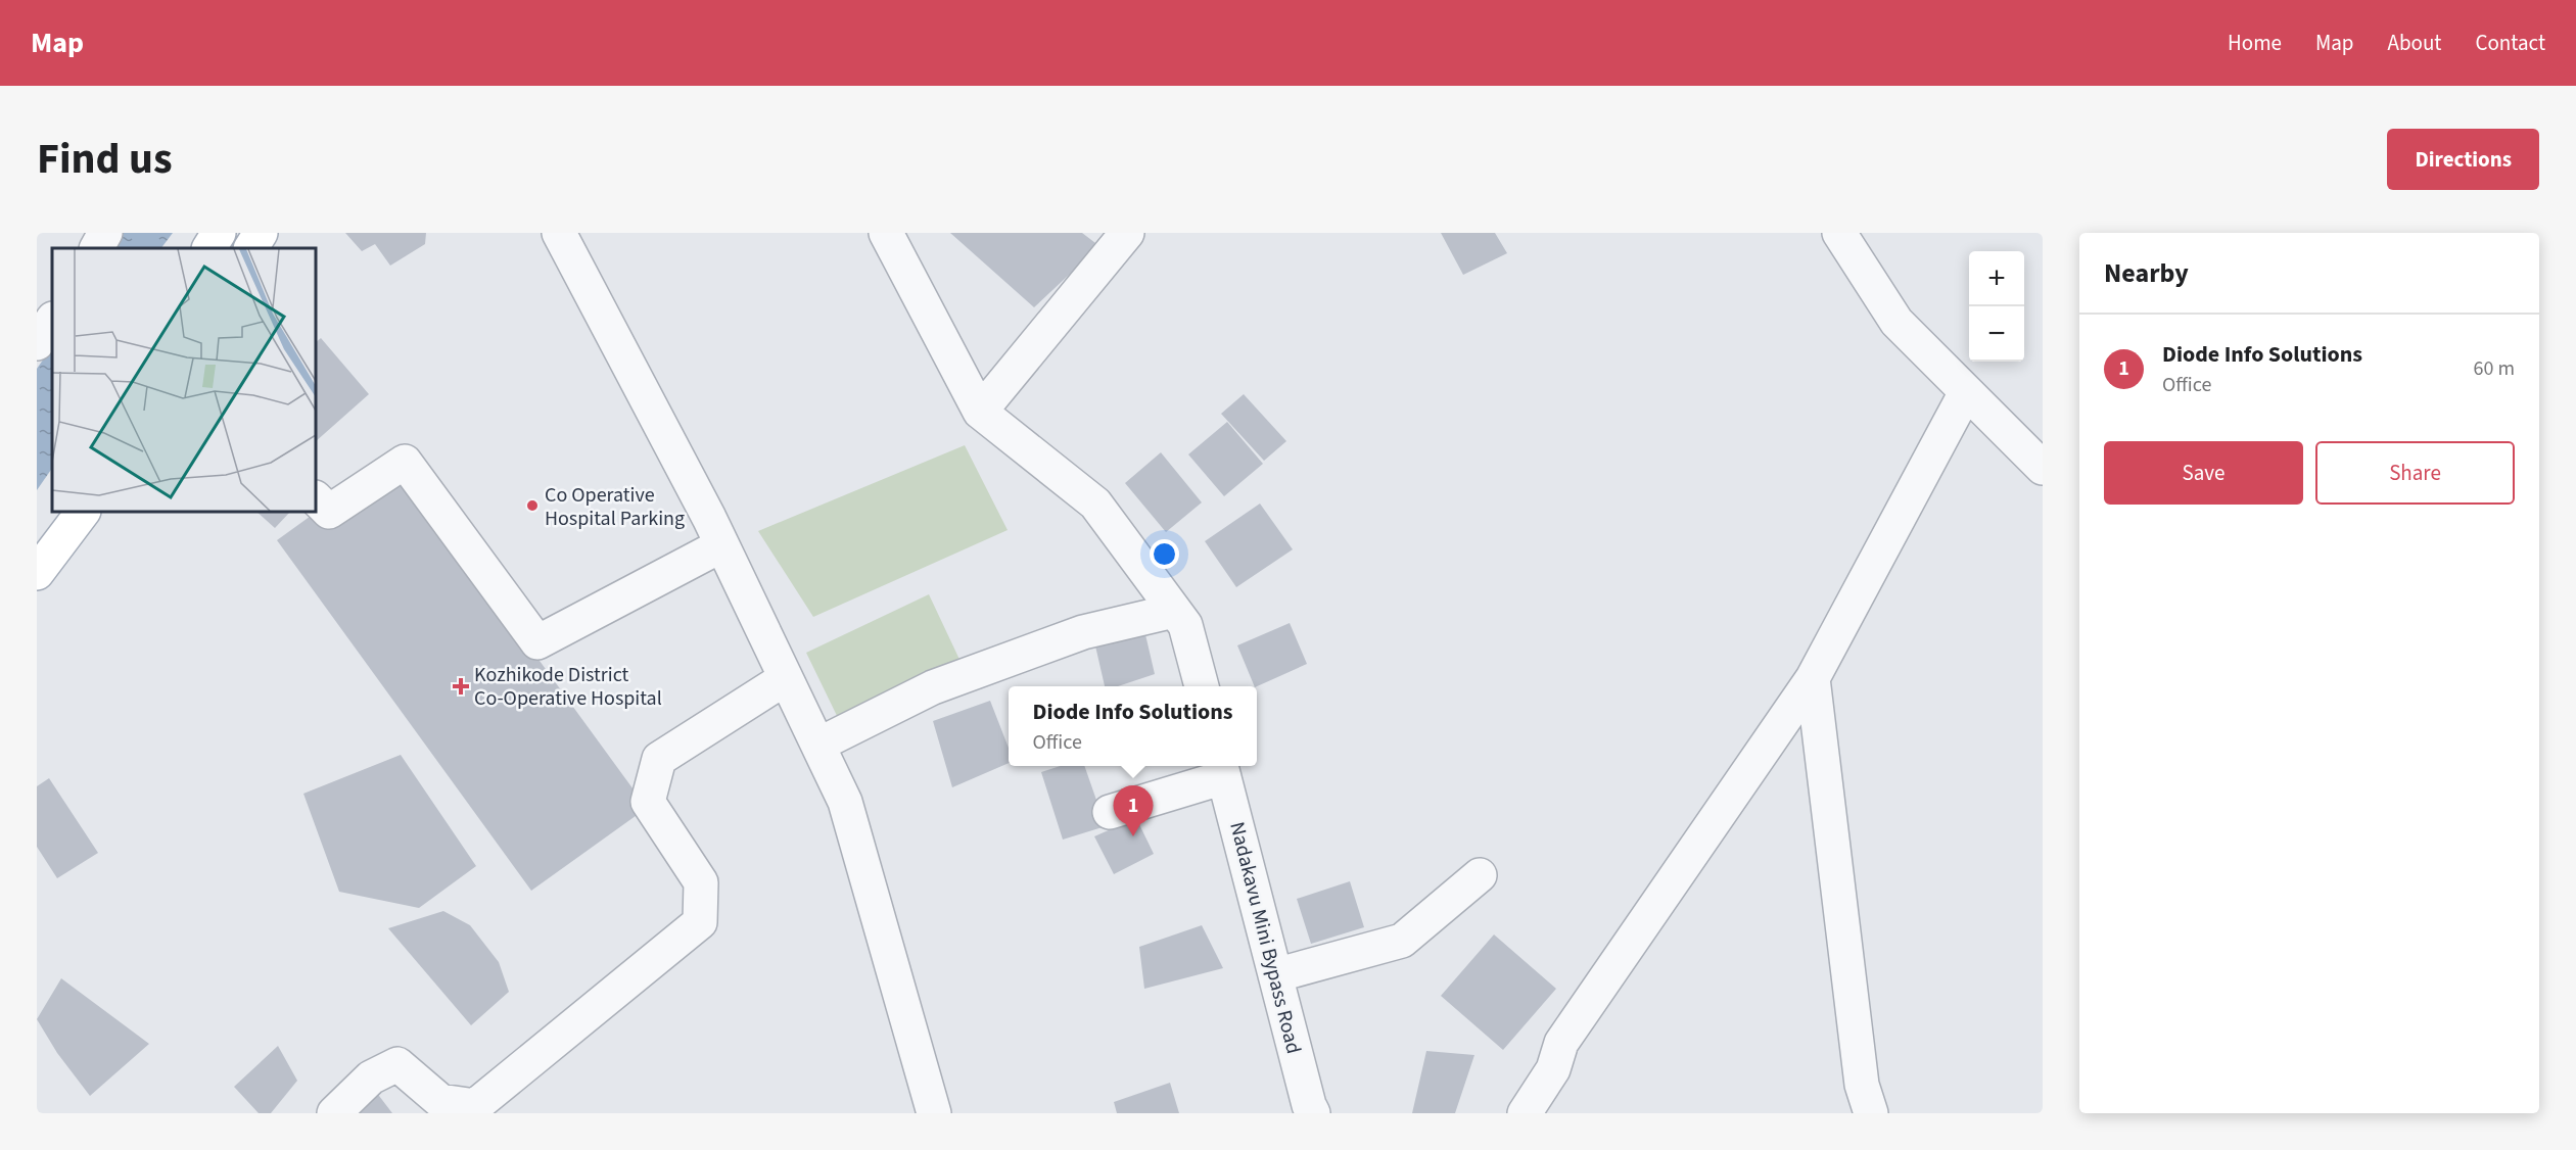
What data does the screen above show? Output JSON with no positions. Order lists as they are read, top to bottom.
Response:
{
  "streets": {
    "street": ["Nadakavu Mini Bypass Road"]
  },
  "places": {
    "other": ["Co Operative Hospital Parking"],
    "health": ["Kozhikode District Co-Operative Hospital"]
  },
  "page": {
    "header": "Map",
    "nav": [
      "Home",
      "Map",
      "About",
      "Contact"
    ],
    "title": "Find us",
    "buttons": [
      "Directions",
      ["Save", "Share"]
    ],
    "heading": "Nearby",
    "map_buttons": ["+", "−"],
    "list": [
      {
        "mark": "1",
        "name": "Diode Info Solutions",
        "note": "Office",
        "value": "60 m"
      }
    ],
    "popup": ["Diode Info Solutions", "Office"],
    "pins": "1"
  }
}
